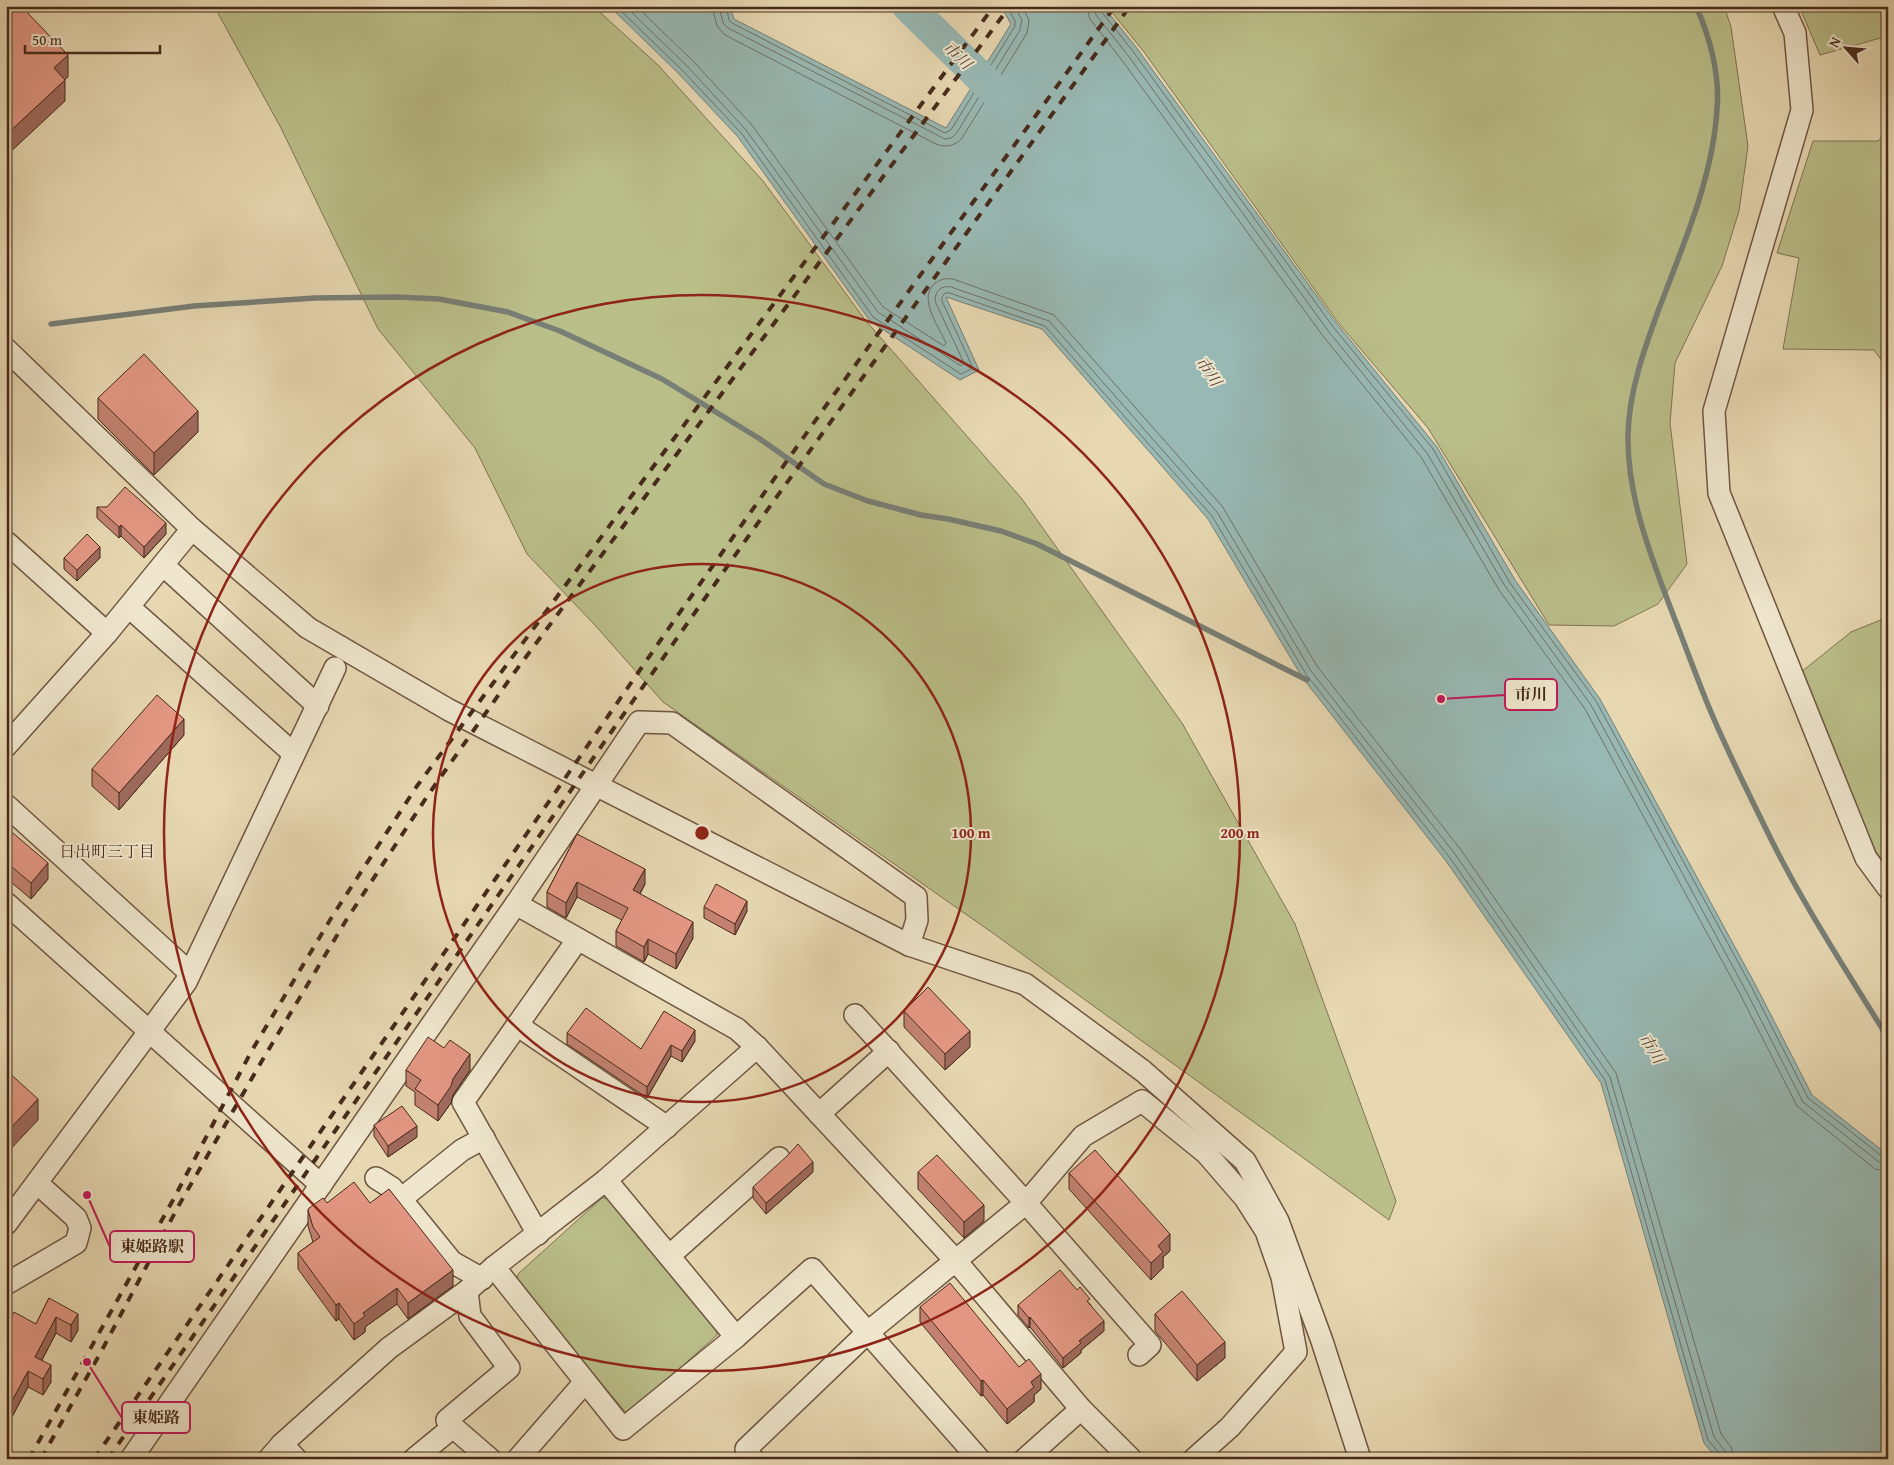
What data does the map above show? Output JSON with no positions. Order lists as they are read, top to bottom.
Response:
{
  "districts": ["日出町三丁目"],
  "water": ["市川"],
  "places": ["市川", "東姫路駅", "東姫路"],
  "scale_bar": "50 m",
  "north": "top left",
  "rings": ["100 m", "200 m"]
}
